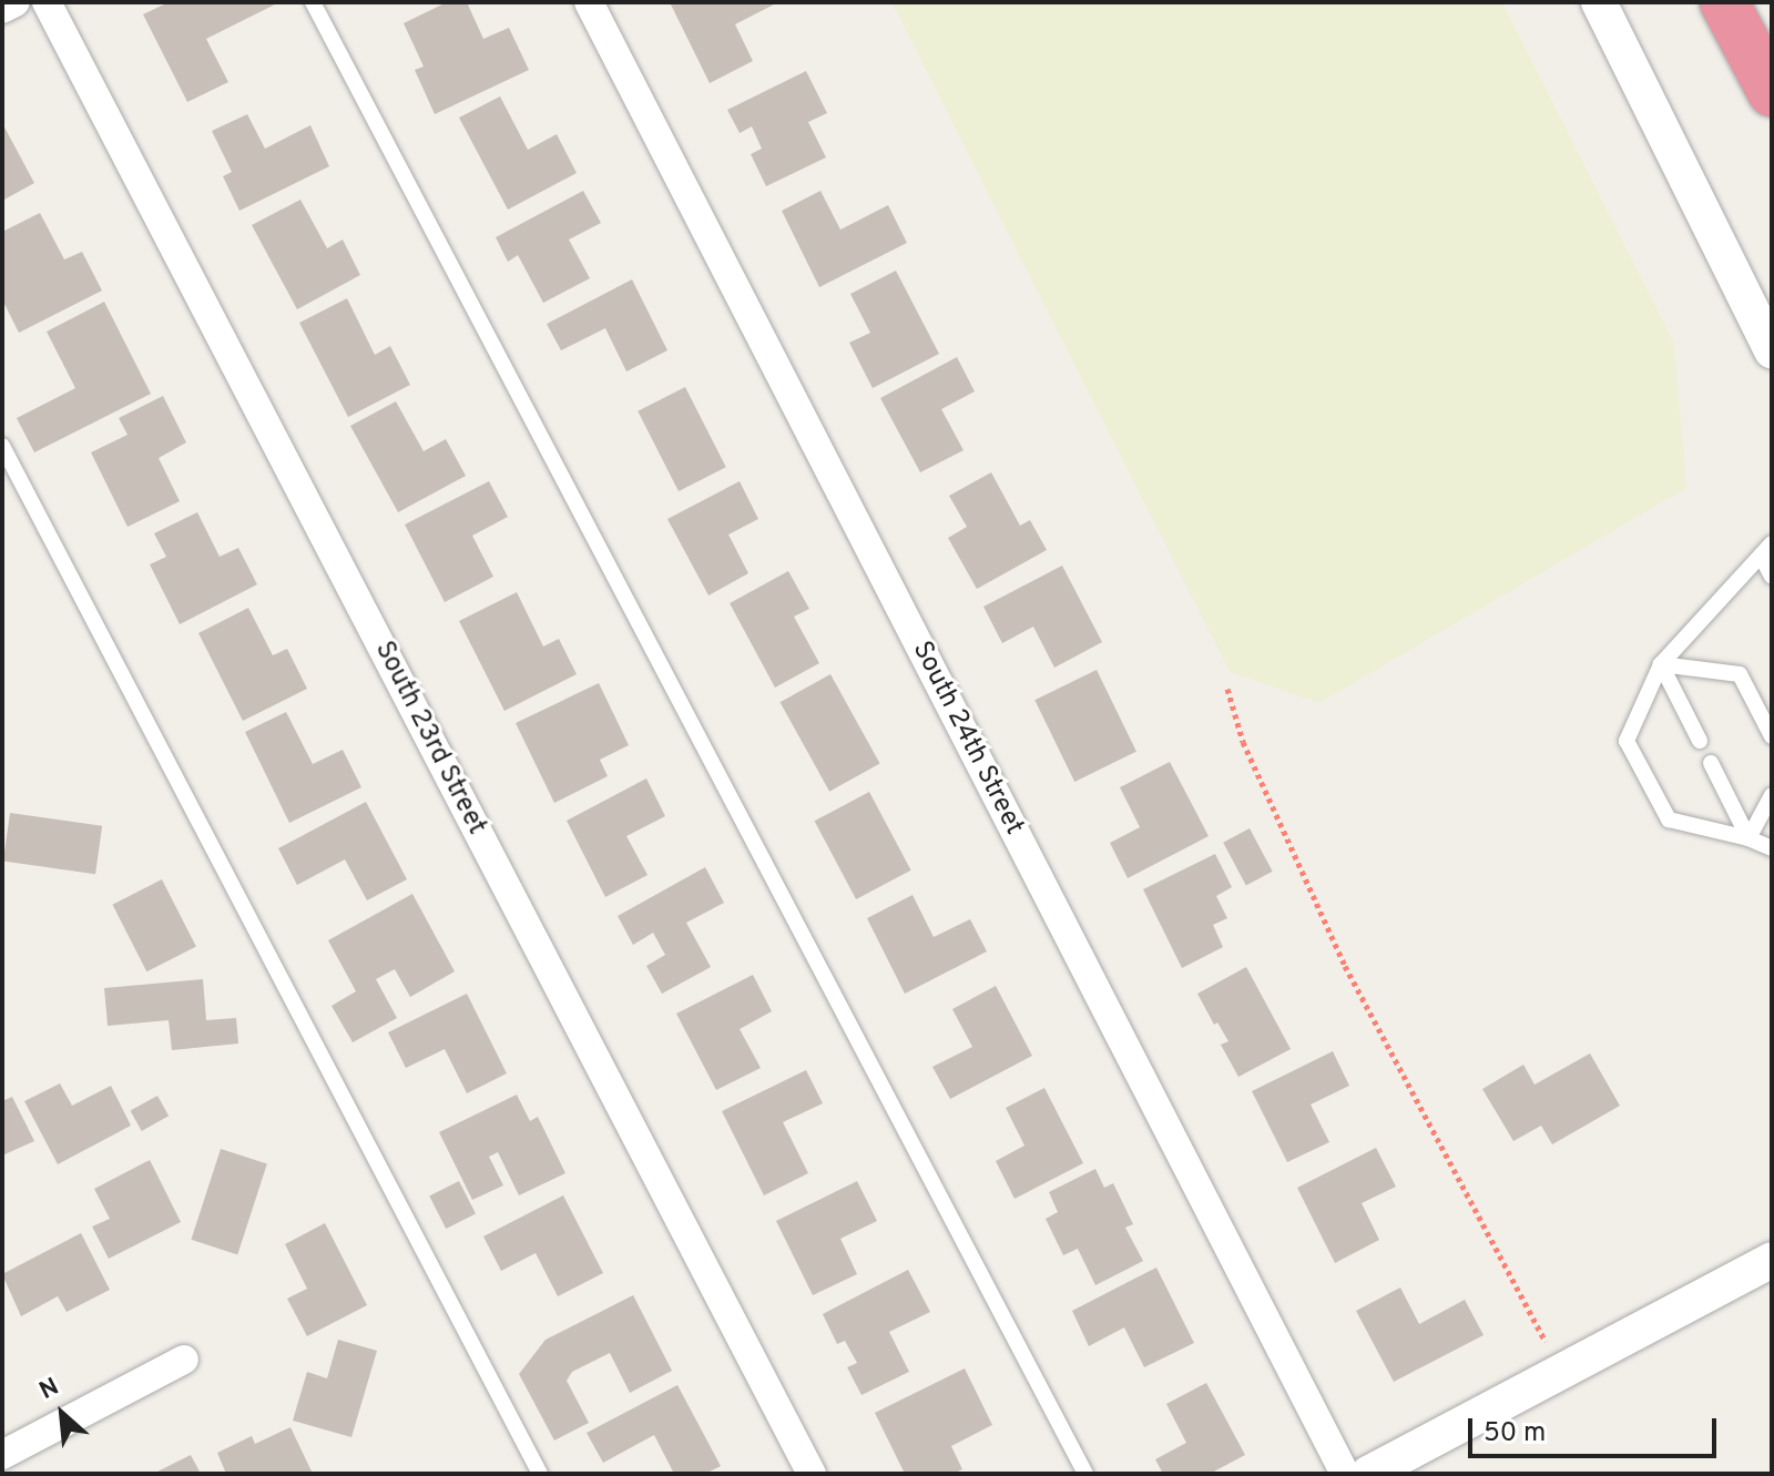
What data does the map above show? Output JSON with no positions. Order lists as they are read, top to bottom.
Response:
{
  "streets": {
    "street": ["South 23rd Street", "South 24th Street"]
  },
  "scale_bar": "50 m",
  "north": "top left"
}
